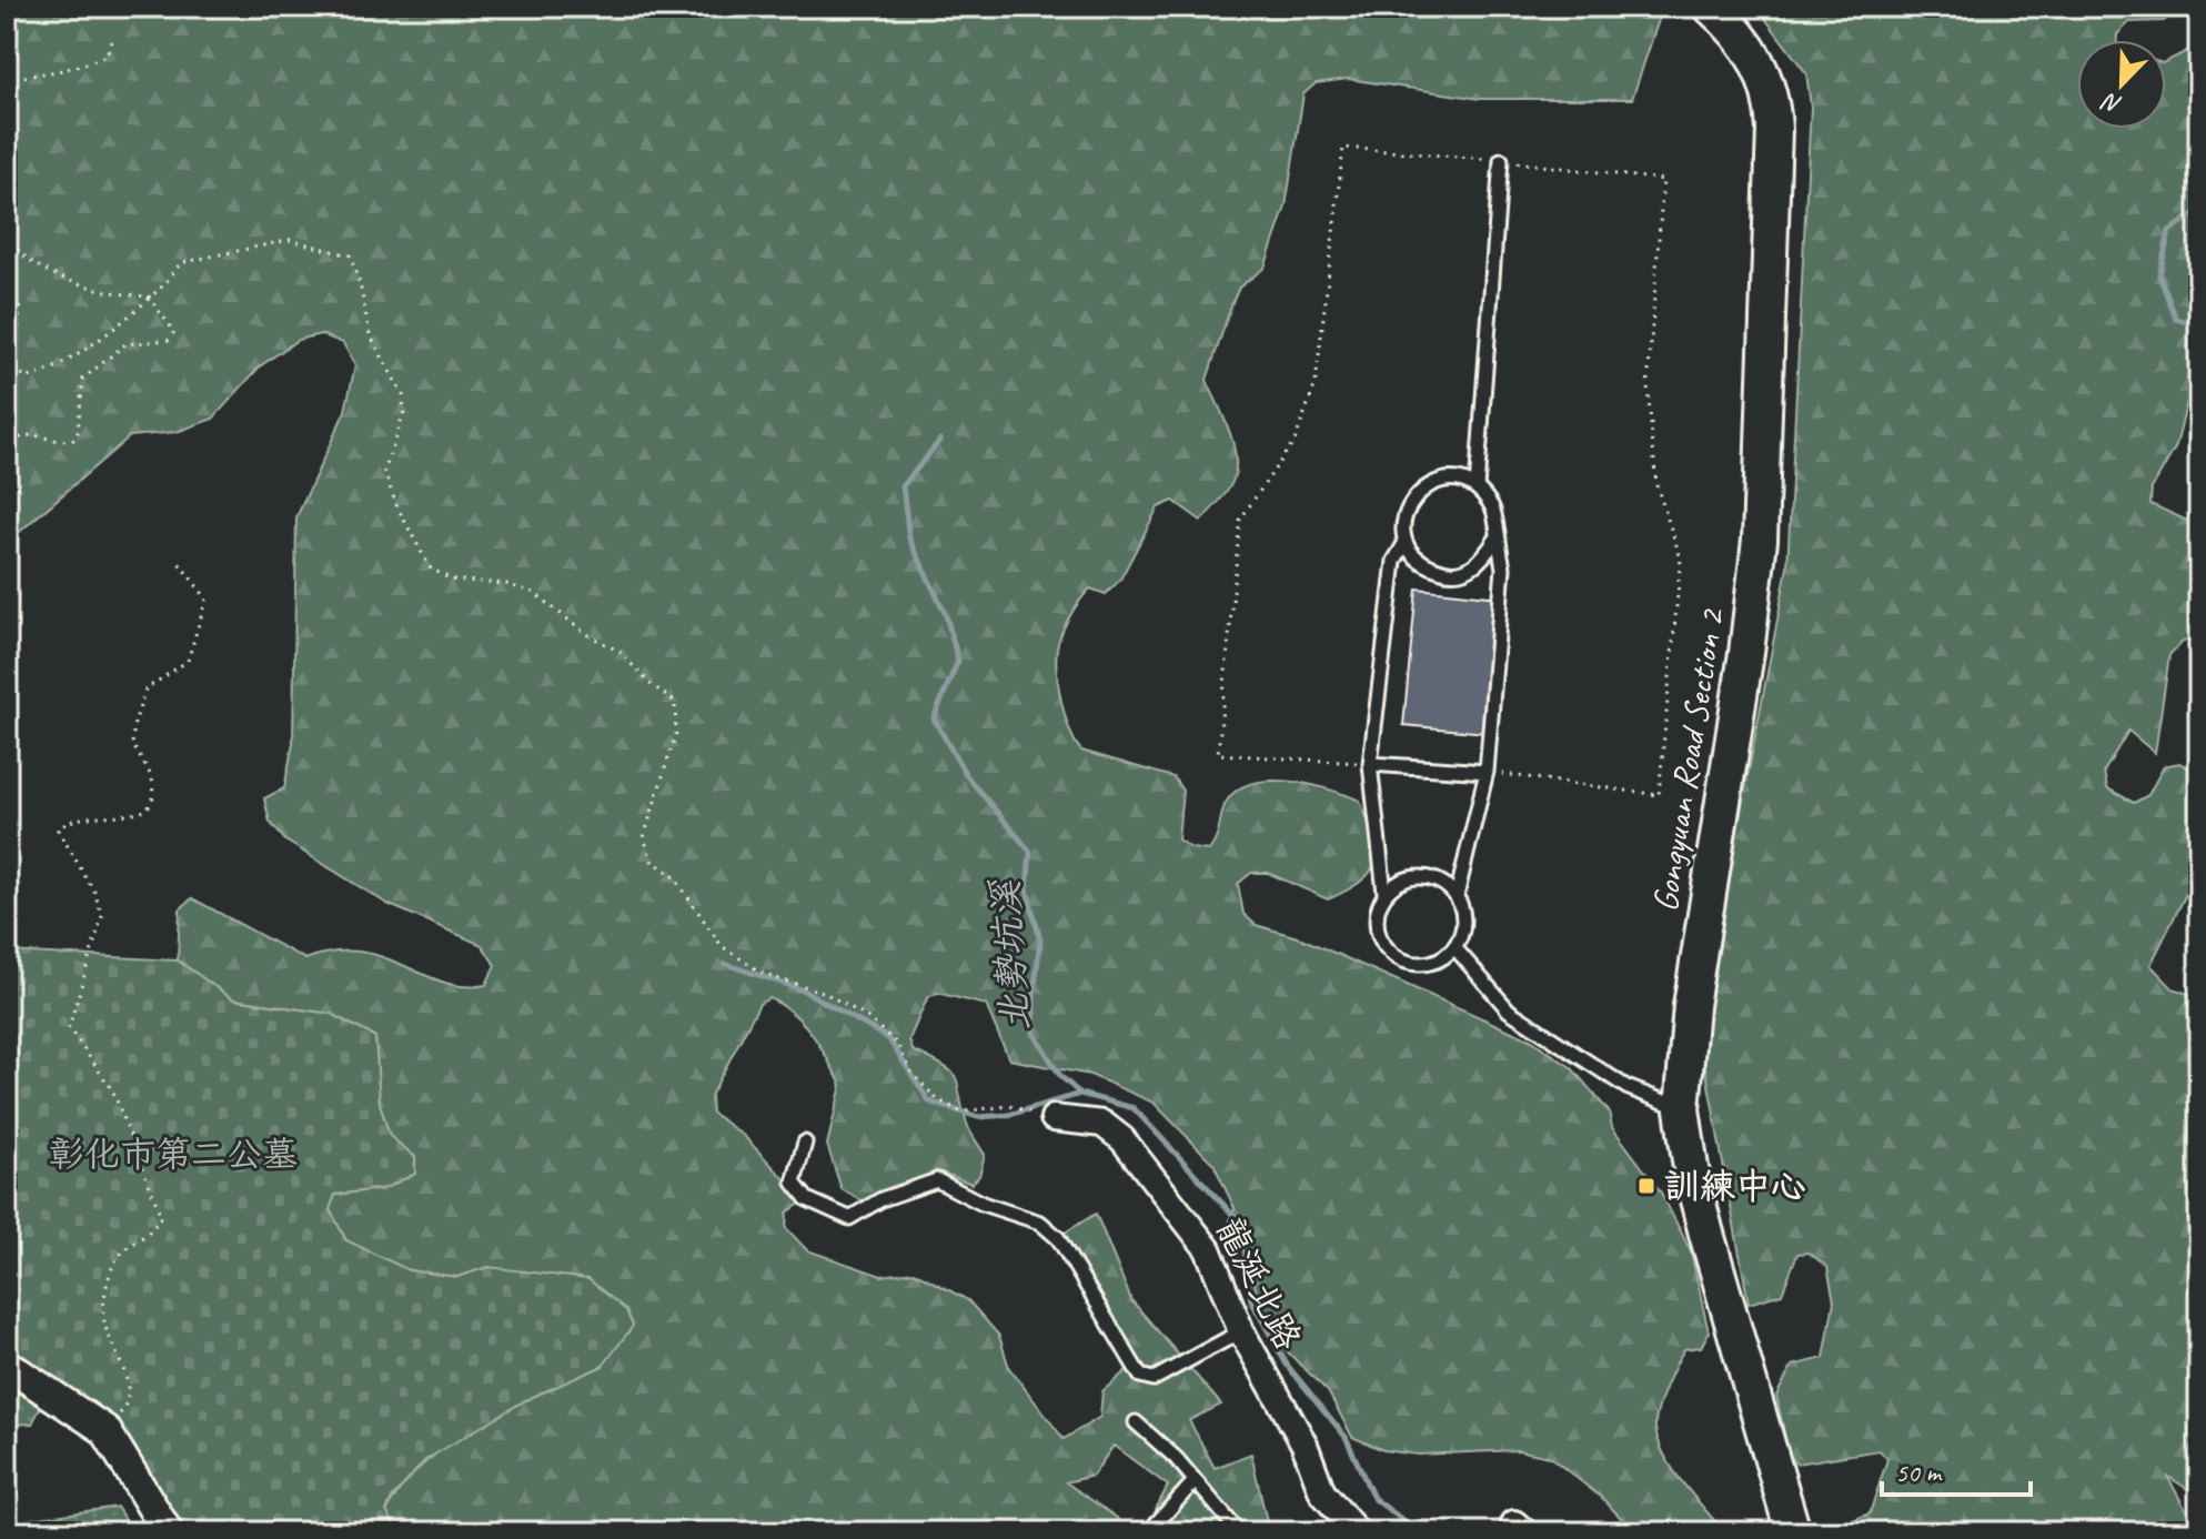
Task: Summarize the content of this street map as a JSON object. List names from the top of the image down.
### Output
{
  "streets": {
    "main road": ["Gongyuan Road Section 2"],
    "street": ["龍涎北路"]
  },
  "water": ["北勢坑溪"],
  "parks": ["彰化市第二公墓"],
  "places": {
    "transit": ["訓練中心"]
  },
  "scale_bar": "50 m",
  "north": "bottom left"
}
